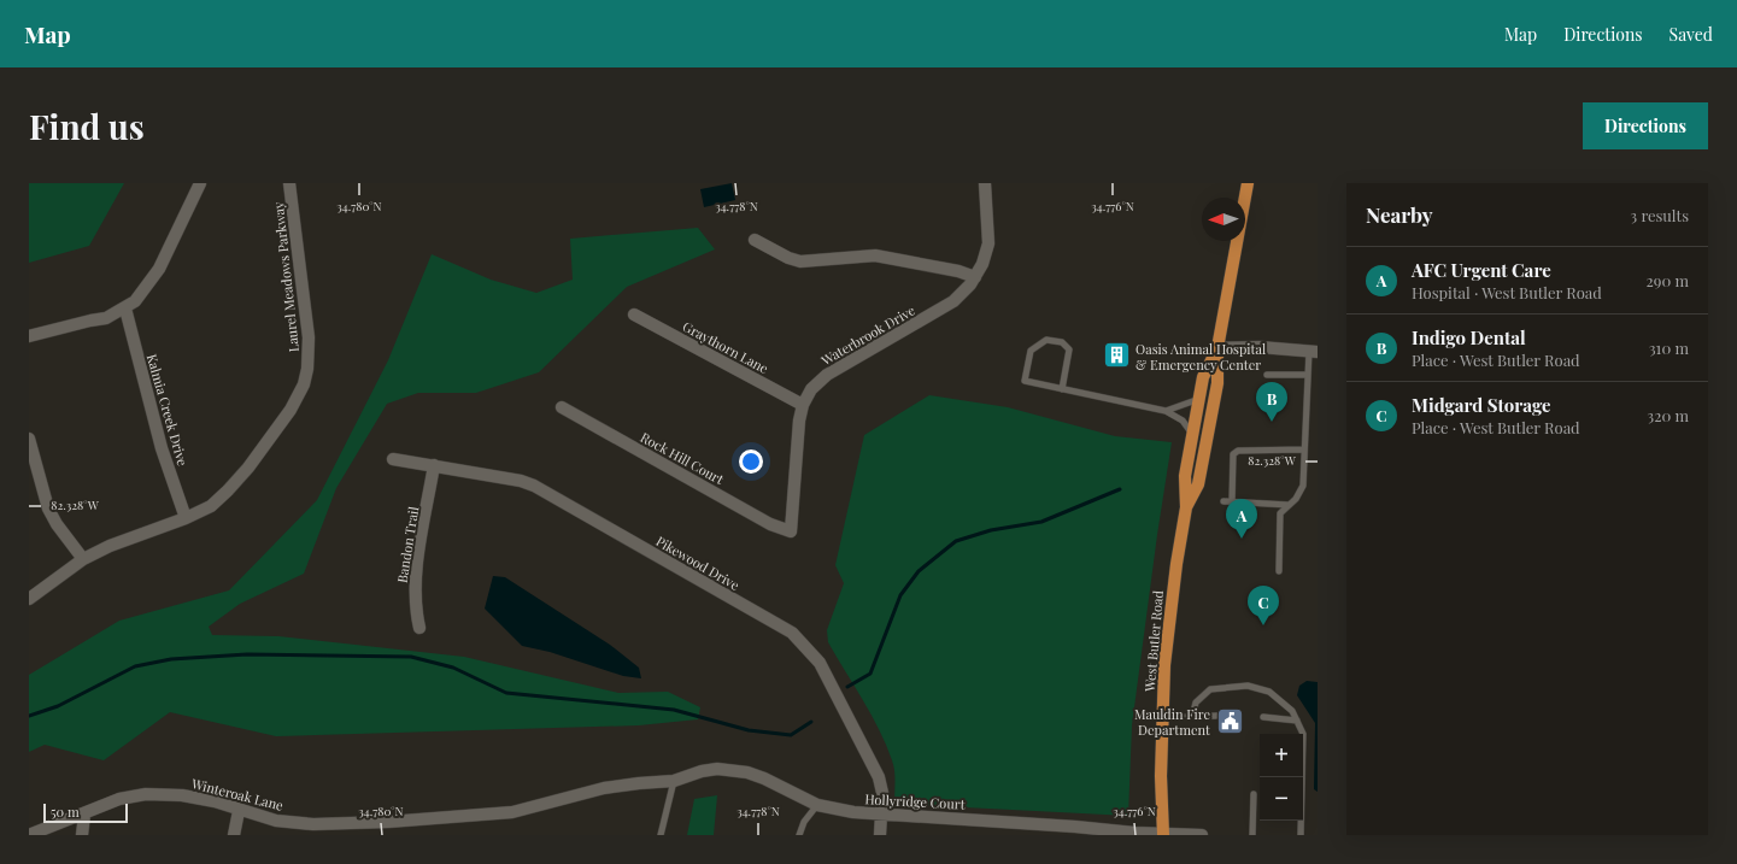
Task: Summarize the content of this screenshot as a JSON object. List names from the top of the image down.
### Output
{
  "streets": {
    "main road": ["West Butler Road"],
    "street": [
      "Laurel Meadows Parkway",
      "Waterbrook Drive",
      "Graythorn Lane",
      "Kalmia Creek Drive",
      "Rock Hill Court",
      "Bandon Trail",
      "Pikewood Drive",
      "Winteroak Lane",
      "Hollyridge Court"
    ]
  },
  "crossings": [
    ["Laurel Meadows Parkway", "Kalmia Creek Drive"],
    ["Waterbrook Drive", "Graythorn Lane"],
    ["Waterbrook Drive", "Rock Hill Court"],
    ["Bandon Trail", "Pikewood Drive"],
    ["Pikewood Drive", "Hollyridge Court"],
    ["West Butler Road", "Hollyridge Court"],
    ["Winteroak Lane", "Hollyridge Court"]
  ],
  "places": {
    "building": ["Oasis Animal Hospital & Emergency Center"],
    "public building": ["Mauldin Fire Department"]
  },
  "scale_bar": "50 m",
  "north": "left",
  "page": {
    "header": "Map",
    "nav": ["Map", "Directions", "Saved"],
    "buttons": "Directions",
    "title": "Find us",
    "heading": ["Nearby", "3 results"],
    "list": [
      {
        "mark": "A",
        "name": "AFC Urgent Care",
        "note": "Hospital · West Butler Road",
        "value": "290 m"
      },
      {
        "mark": "B",
        "name": "Indigo Dental",
        "note": "Place · West Butler Road",
        "value": "310 m"
      },
      {
        "mark": "C",
        "name": "Midgard Storage",
        "note": "Place · West Butler Road",
        "value": "320 m"
      }
    ],
    "pins": ["B", "A", "C"],
    "map_buttons": ["+", "−"],
    "scale": "50 m"
  },
  "coordinates": [
    "34.780°N",
    "34.778°N",
    "34.776°N",
    "82.328°W"
  ]
}
